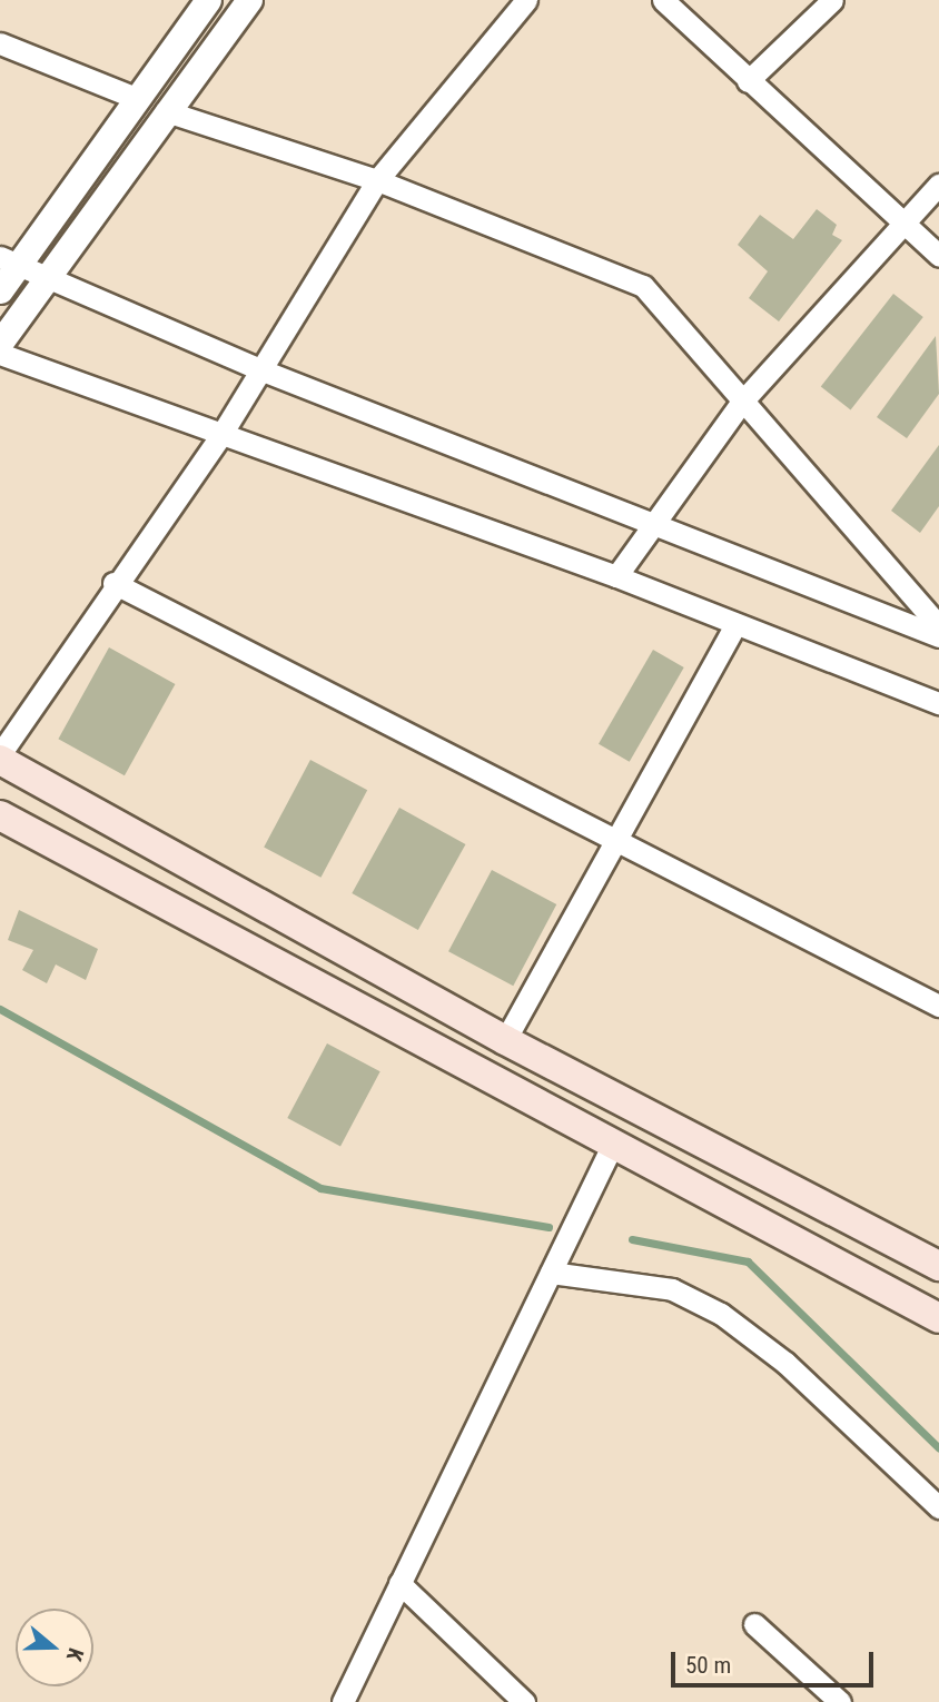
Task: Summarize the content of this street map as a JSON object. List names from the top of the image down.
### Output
{
  "scale_bar": "50 m",
  "north": "right"
}
